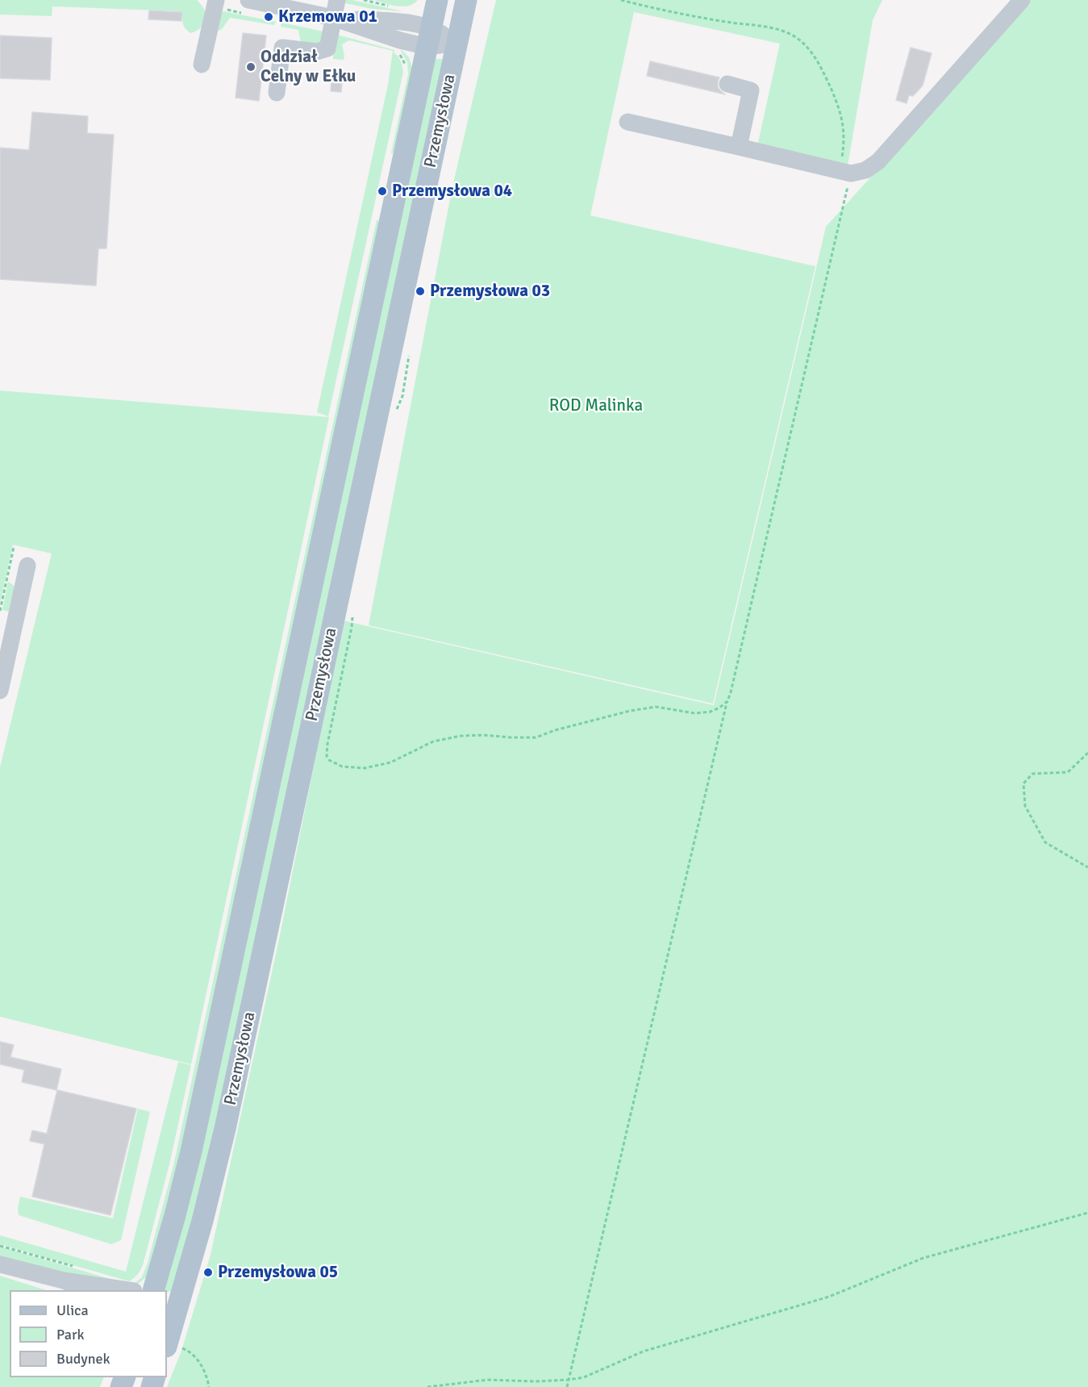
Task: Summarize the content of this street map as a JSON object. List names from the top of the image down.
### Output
{
  "streets": {
    "main road": ["Przemysłowa"]
  },
  "parks": ["ROD Malinka"],
  "places": [
    "Krzemowa 01",
    "Oddział Celny w Ełku",
    "Przemysłowa 04",
    "Przemysłowa 03",
    "Przemysłowa 05"
  ],
  "legend": ["Ulica", "Park", "Budynek"]
}
